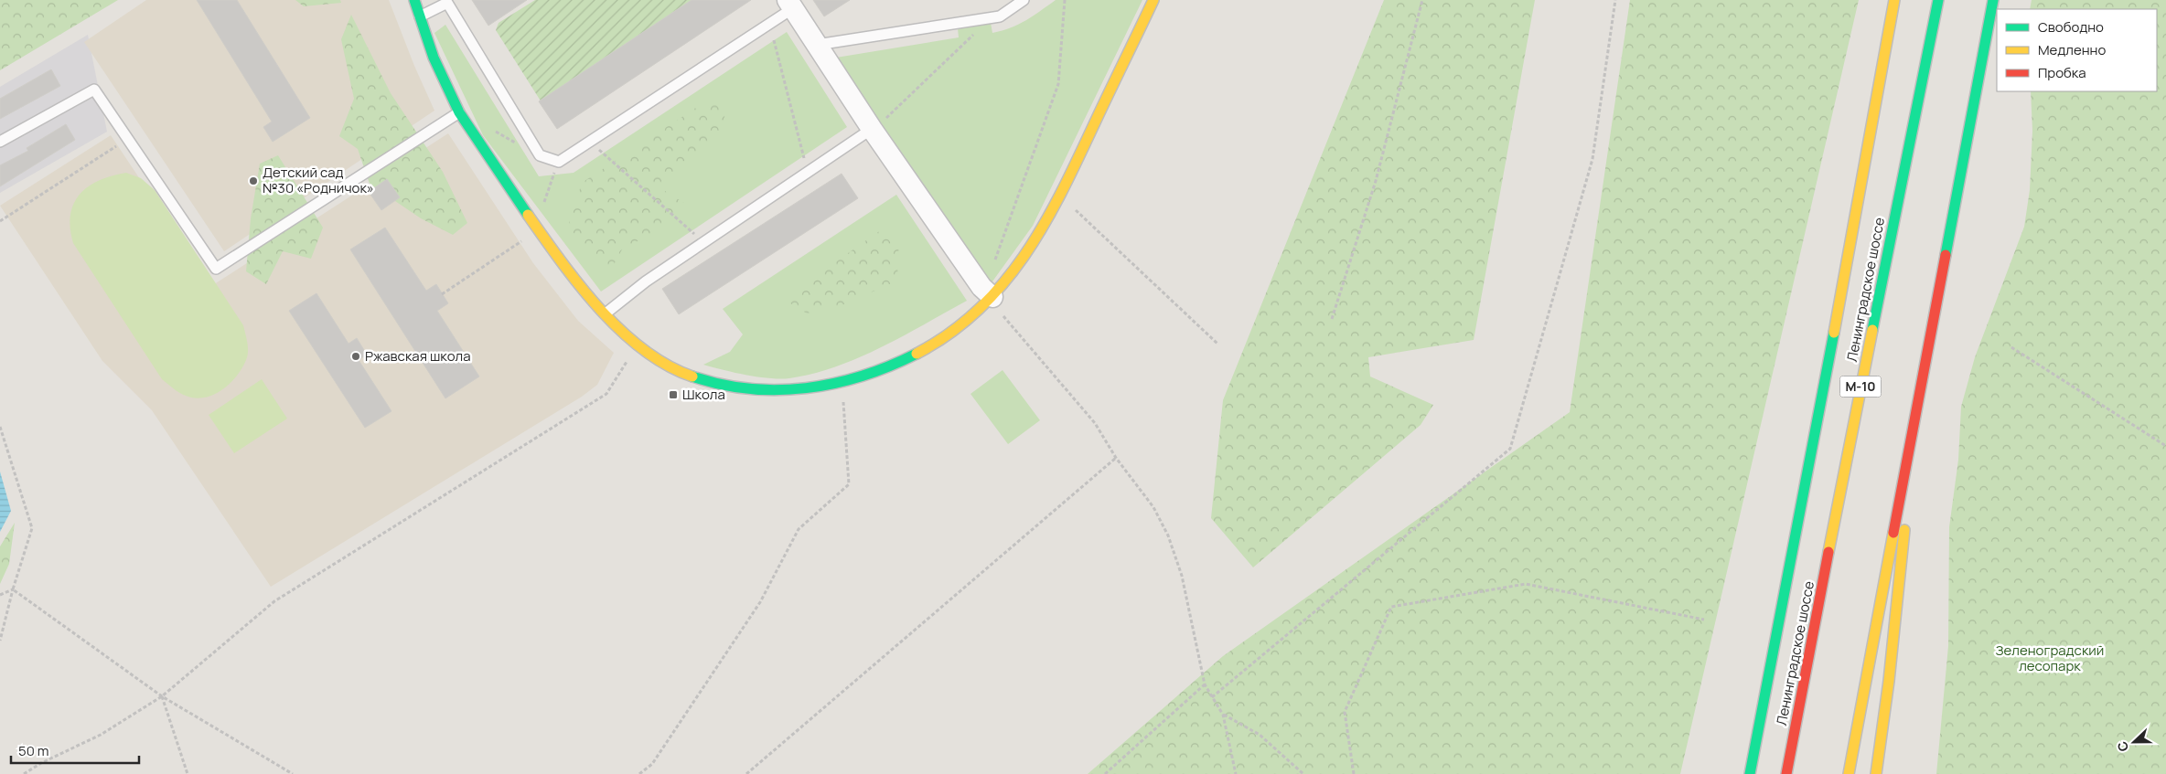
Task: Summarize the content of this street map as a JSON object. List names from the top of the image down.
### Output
{
  "streets": {
    "main road": ["Ленинградское шоссе", "М-10"]
  },
  "parks": ["Зеленоградский лесопарк"],
  "places": {
    "other": ["Детский сад №30 «Родничок»", "Ржавская школа"],
    "transit": ["Школа"]
  },
  "legend": ["Свободно", "Медленно", "Пробка"],
  "scale_bar": "50 m",
  "north": "left"
}
